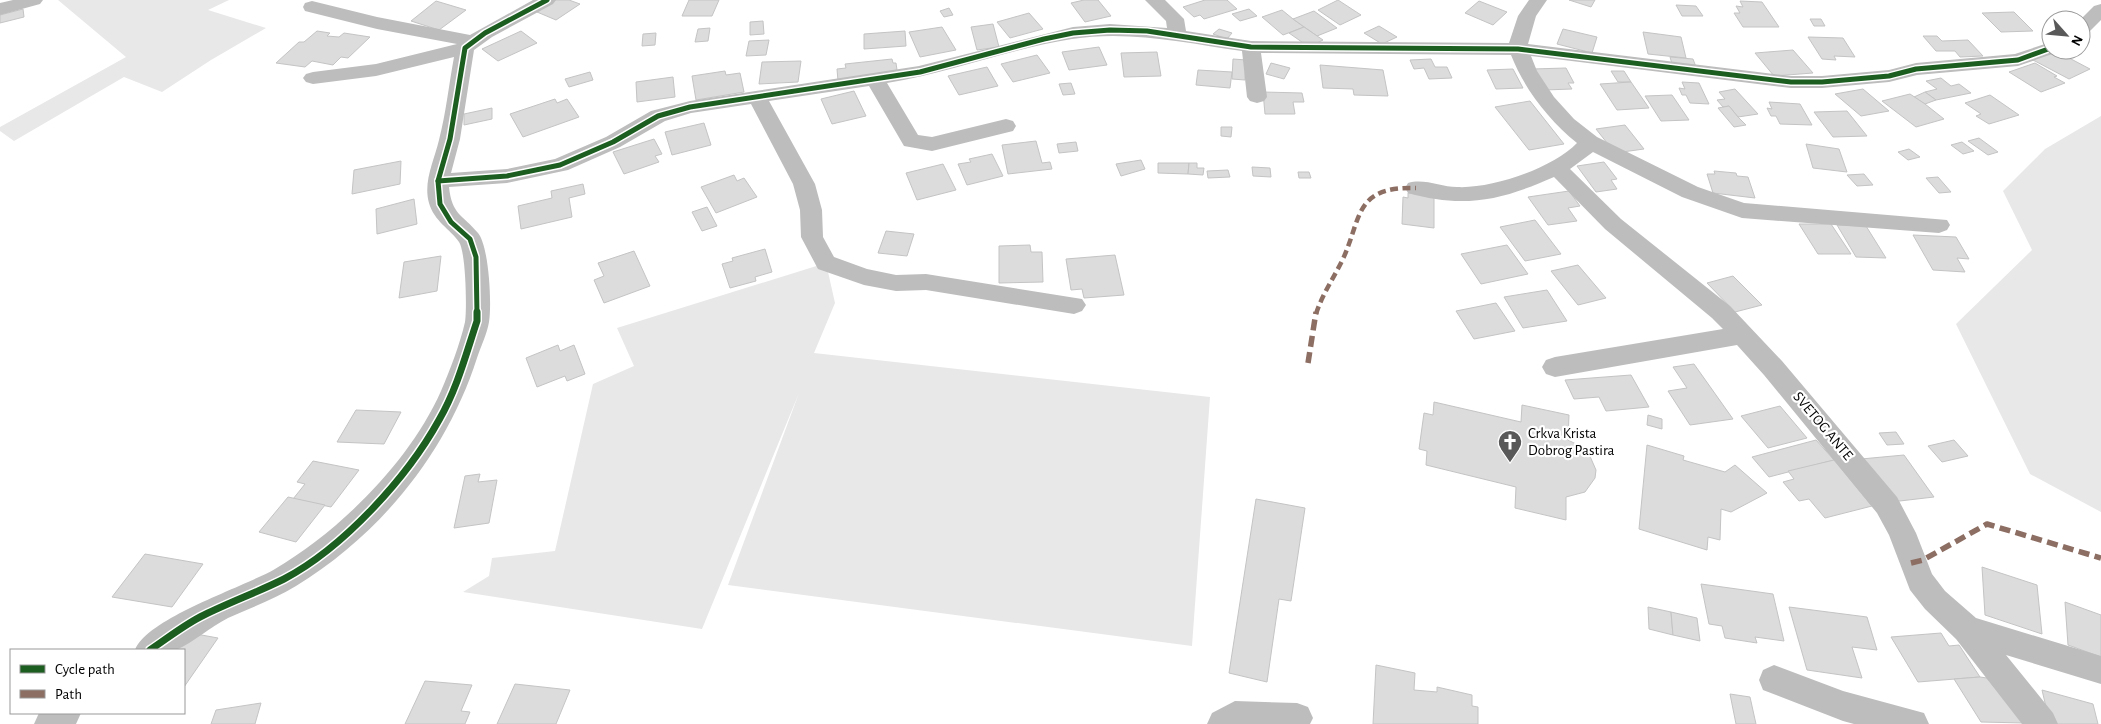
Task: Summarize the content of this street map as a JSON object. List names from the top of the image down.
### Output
{
  "streets": {
    "street": ["SVETOG ANTE"]
  },
  "places": {
    "church": ["Crkva Krista Dobrog Pastira"]
  },
  "legend": ["Cycle path", "Path"],
  "north": "bottom right"
}
